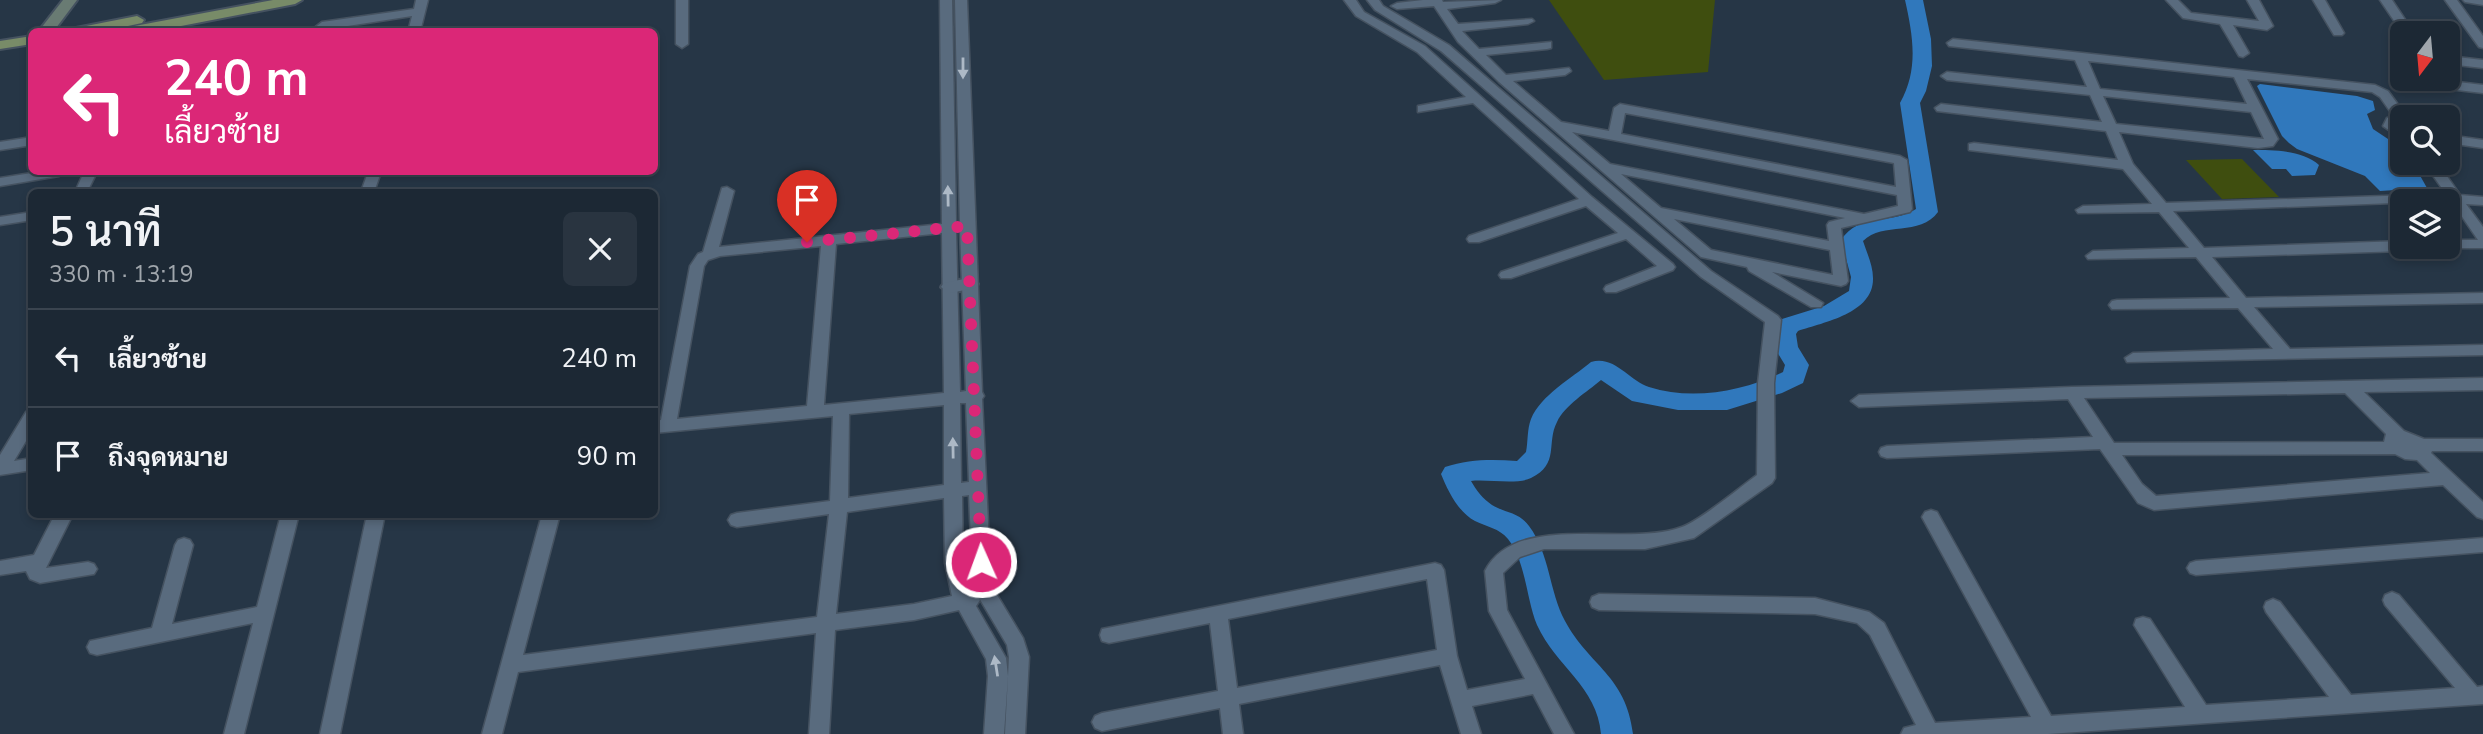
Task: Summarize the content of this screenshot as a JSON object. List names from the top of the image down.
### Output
{
  "north": "bottom",
  "page": {
    "turn": ["240 m", "เลี้ยวซ้าย"],
    "heading": ["5 นาที", "330 m · 13:19"],
    "list": [
      {
        "name": "เลี้ยวซ้าย",
        "value": "240 m"
      },
      {
        "name": "ถึงจุดหมาย",
        "value": "90 m"
      }
    ]
  }
}
